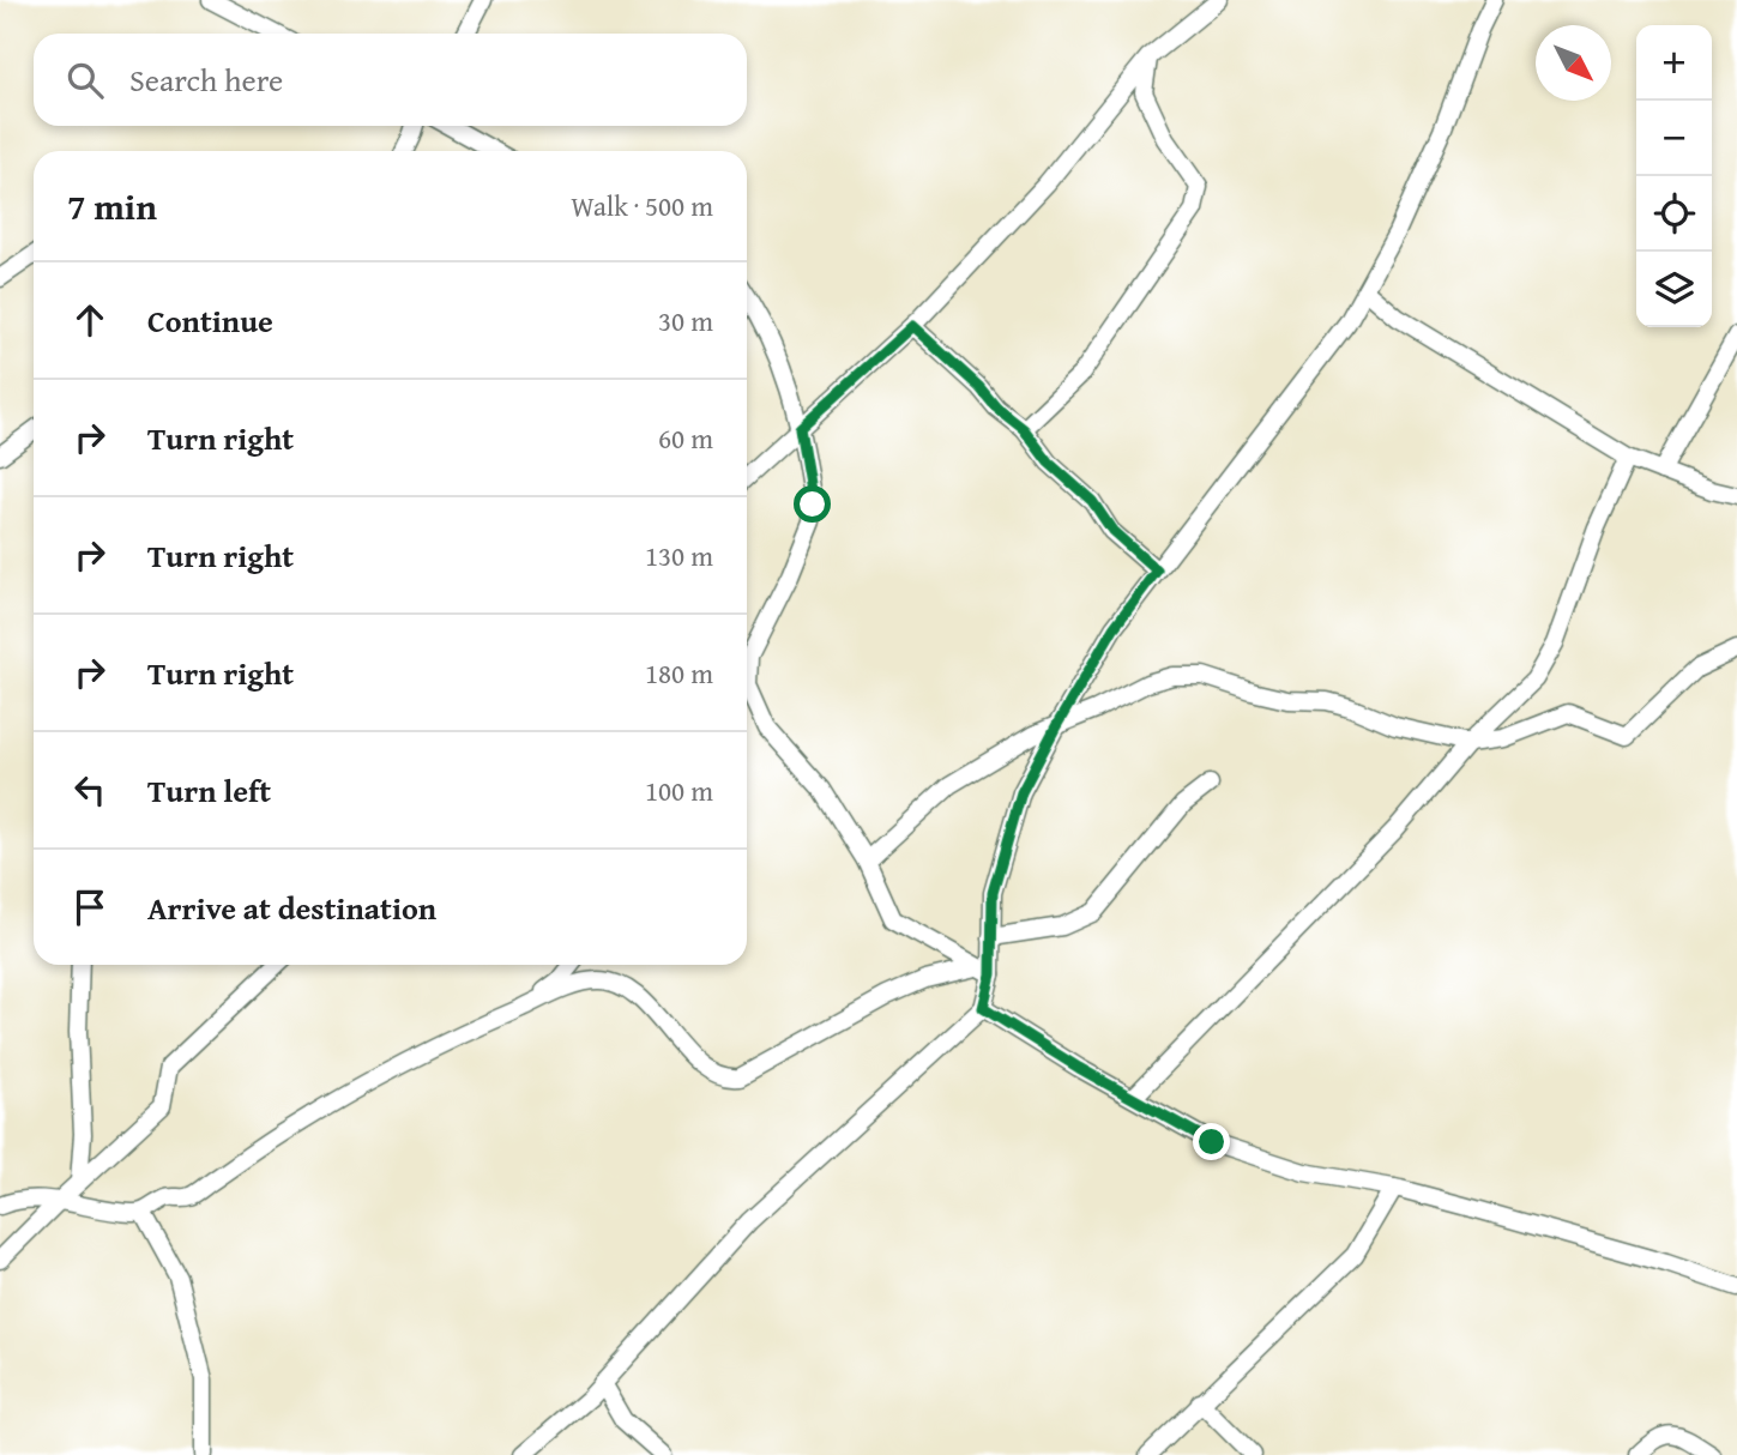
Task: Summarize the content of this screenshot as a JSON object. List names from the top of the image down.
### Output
{
  "north": "bottom right",
  "page": {
    "map_buttons": ["+", "−"],
    "search": "Search here",
    "heading": ["7 min", "Walk · 500 m"],
    "list": [
      ["Continue", "30 m"],
      ["Turn right", "60 m"],
      ["Turn right", "130 m"],
      ["Turn right", "180 m"],
      ["Turn left", "100 m"],
      "Arrive at destination"
    ]
  }
}
